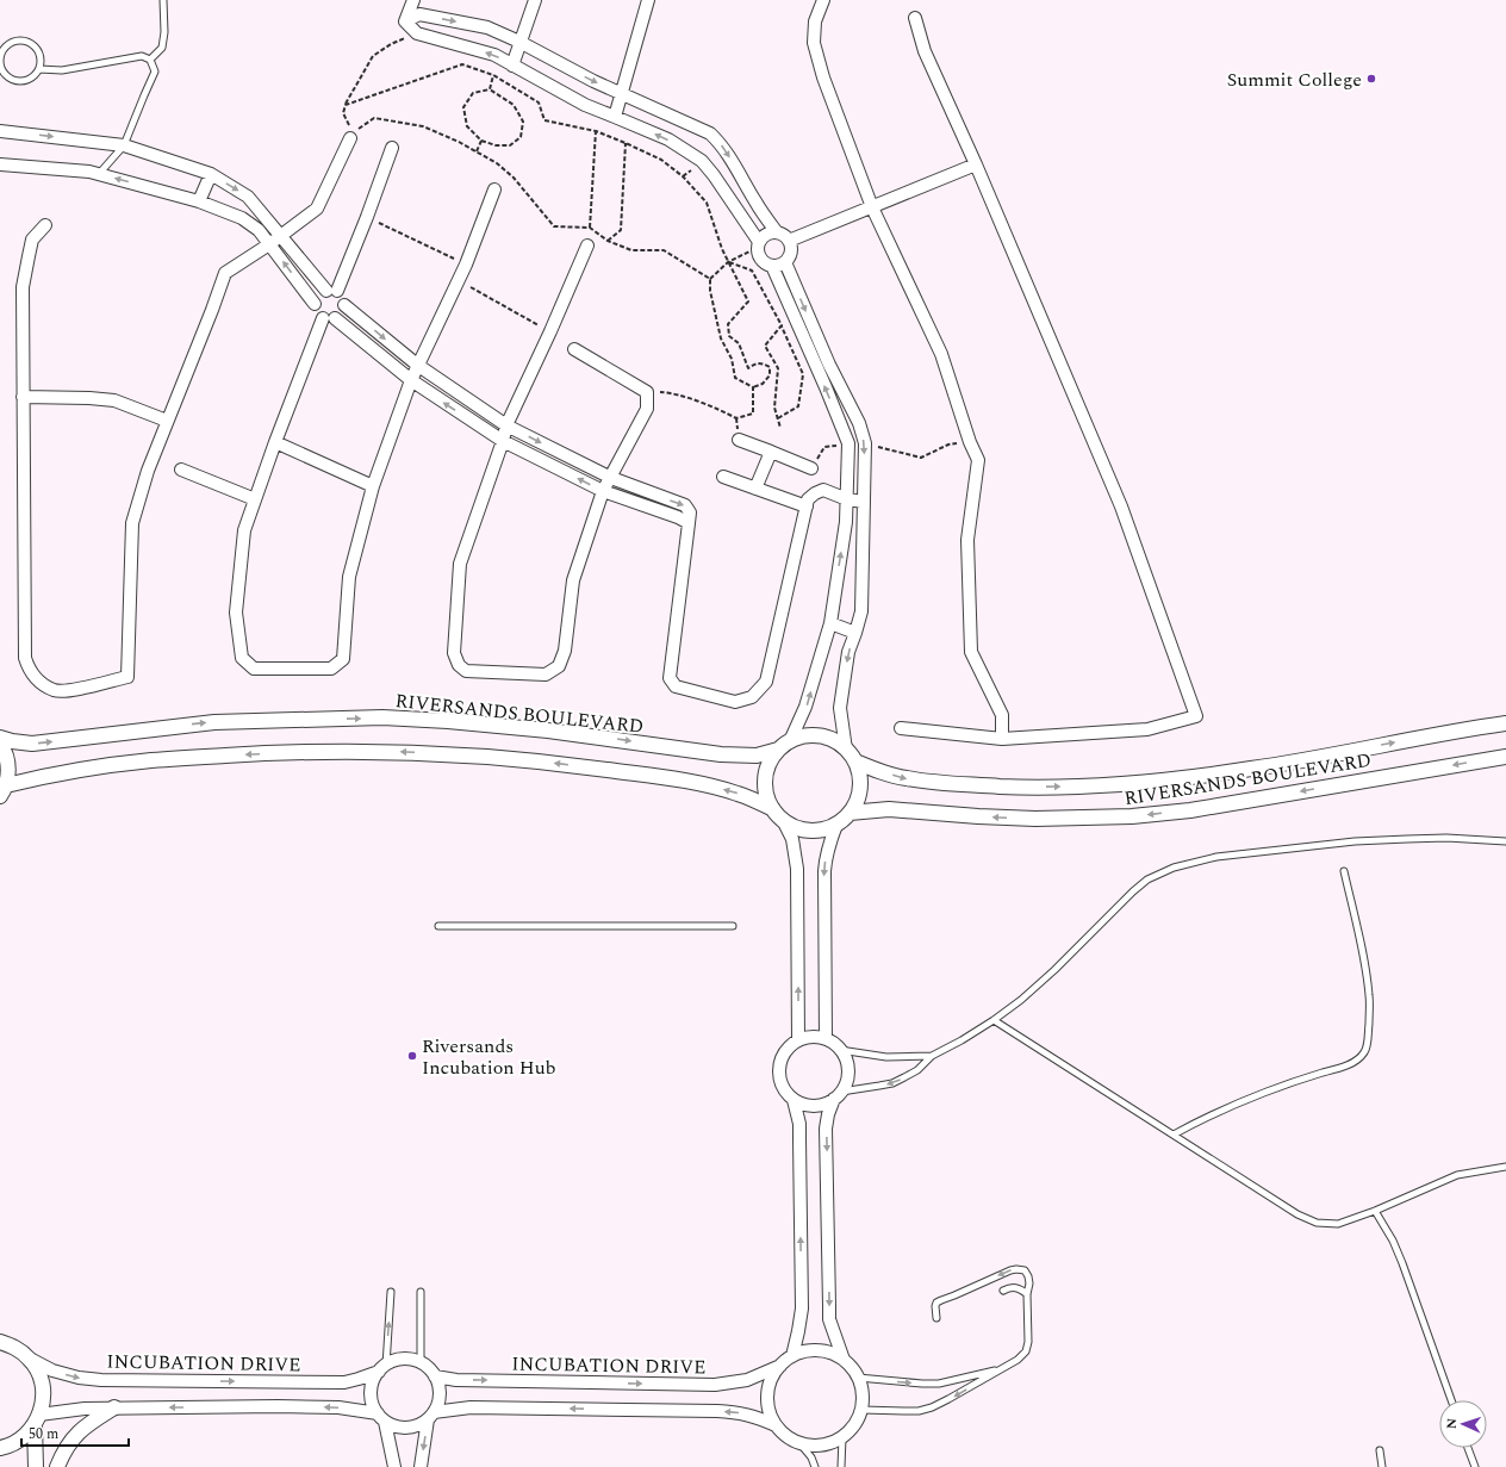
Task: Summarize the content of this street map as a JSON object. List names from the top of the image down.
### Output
{
  "streets": {
    "street": ["RIVERSANDS BOULEVARD", "INCUBATION DRIVE"]
  },
  "places": ["Summit College", "Riversands Incubation Hub"],
  "scale_bar": "50 m",
  "north": "left"
}
